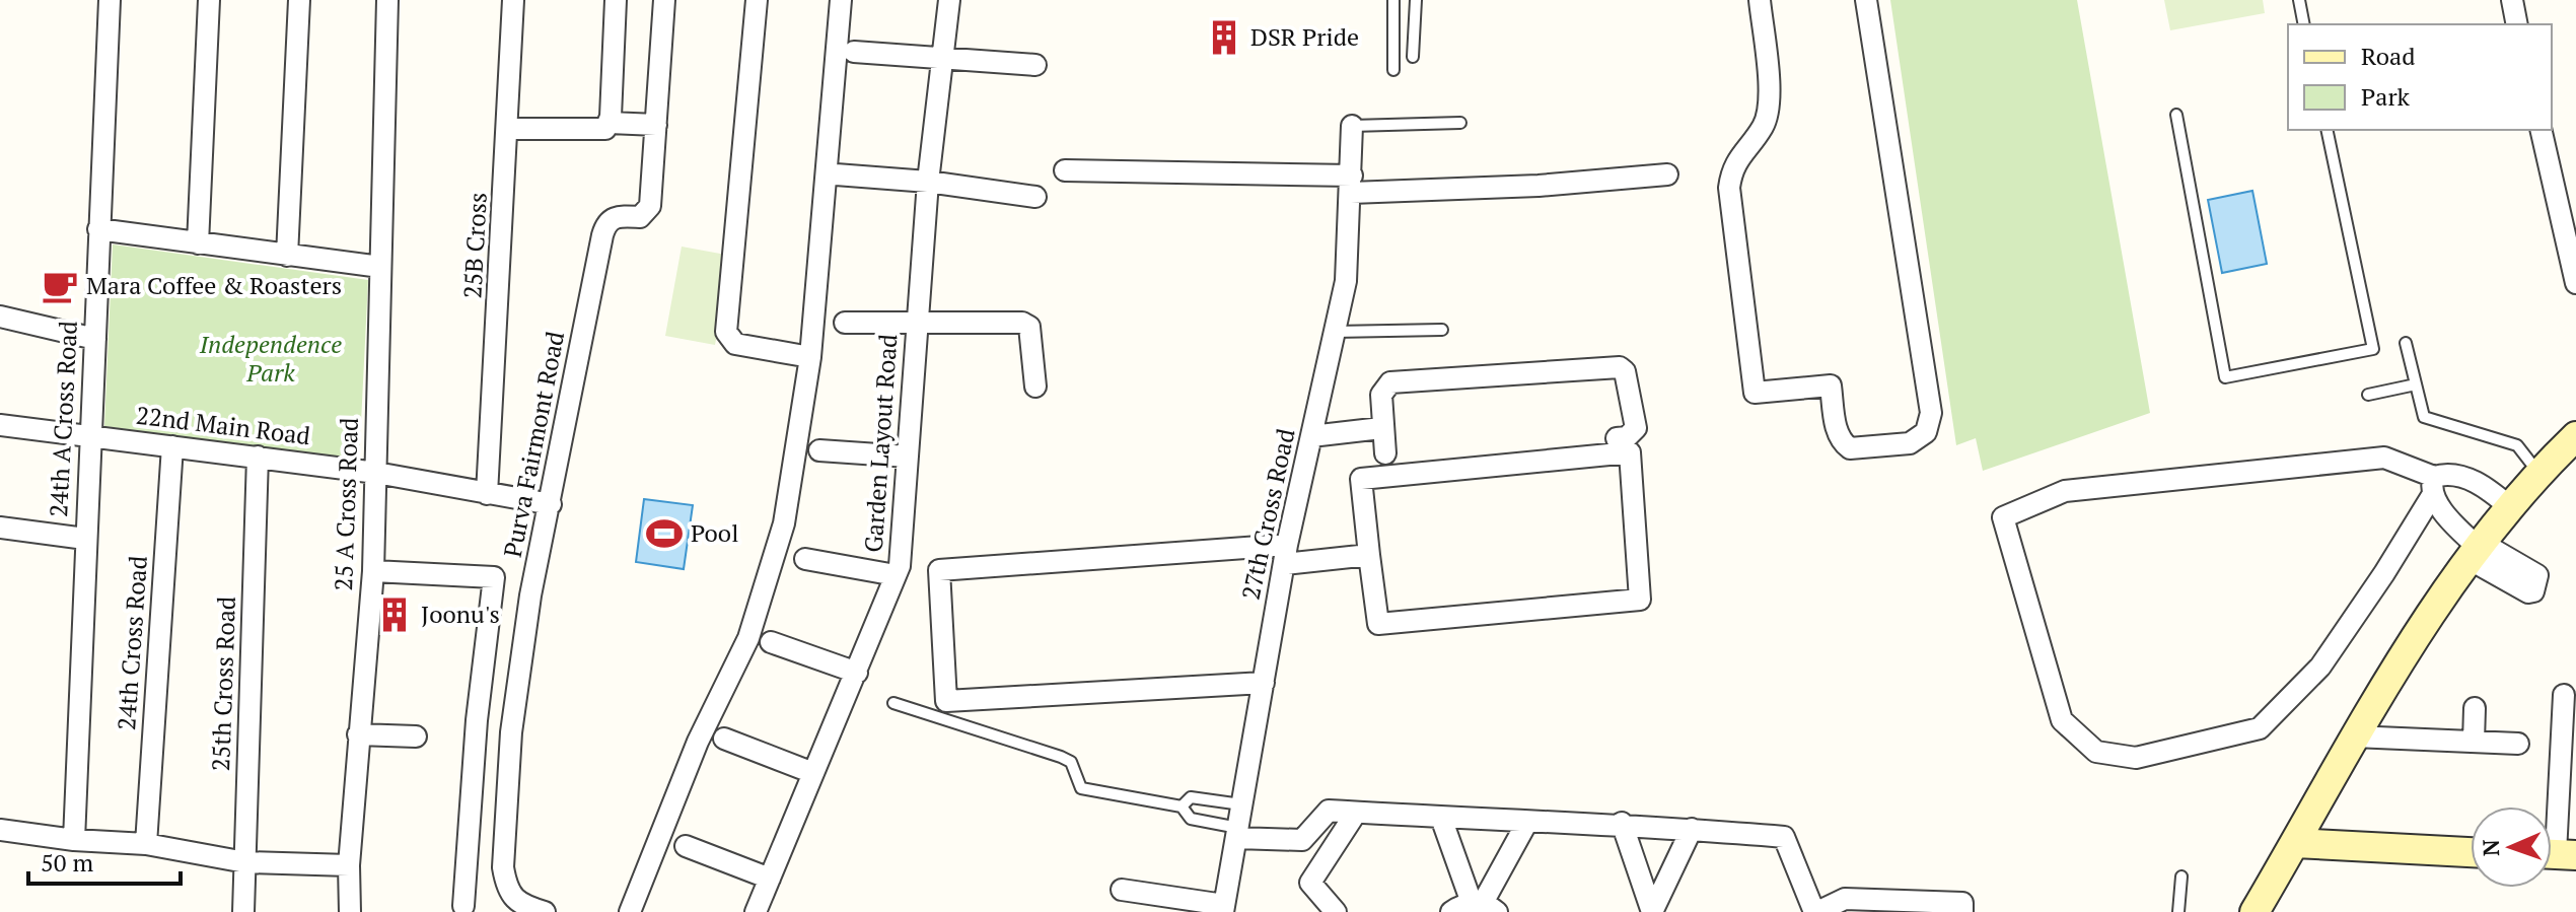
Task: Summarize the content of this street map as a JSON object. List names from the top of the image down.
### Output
{
  "streets": {
    "street": [
      "25B Cross",
      "24th A Cross Road",
      "22nd Main Road",
      "Garden Layout Road",
      "Purva Fairmont Road",
      "25 A Cross Road",
      "27th Cross Road",
      "24th Cross Road",
      "25th Cross Road"
    ]
  },
  "crossings": [
    ["25B Cross", "22nd Main Road"],
    ["24th A Cross Road", "22nd Main Road"],
    ["22nd Main Road", "Purva Fairmont Road"],
    ["22nd Main Road", "25 A Cross Road"],
    ["22nd Main Road", "24th Cross Road"],
    ["22nd Main Road", "25th Cross Road"]
  ],
  "parks": ["Independence Park"],
  "places": {
    "building": ["DSR Pride", "Joonu's"],
    "cafe": ["Mara Coffee & Roasters"],
    "sports": ["Pool"]
  },
  "legend": ["Road", "Park"],
  "scale_bar": "50 m",
  "north": "left"
}
